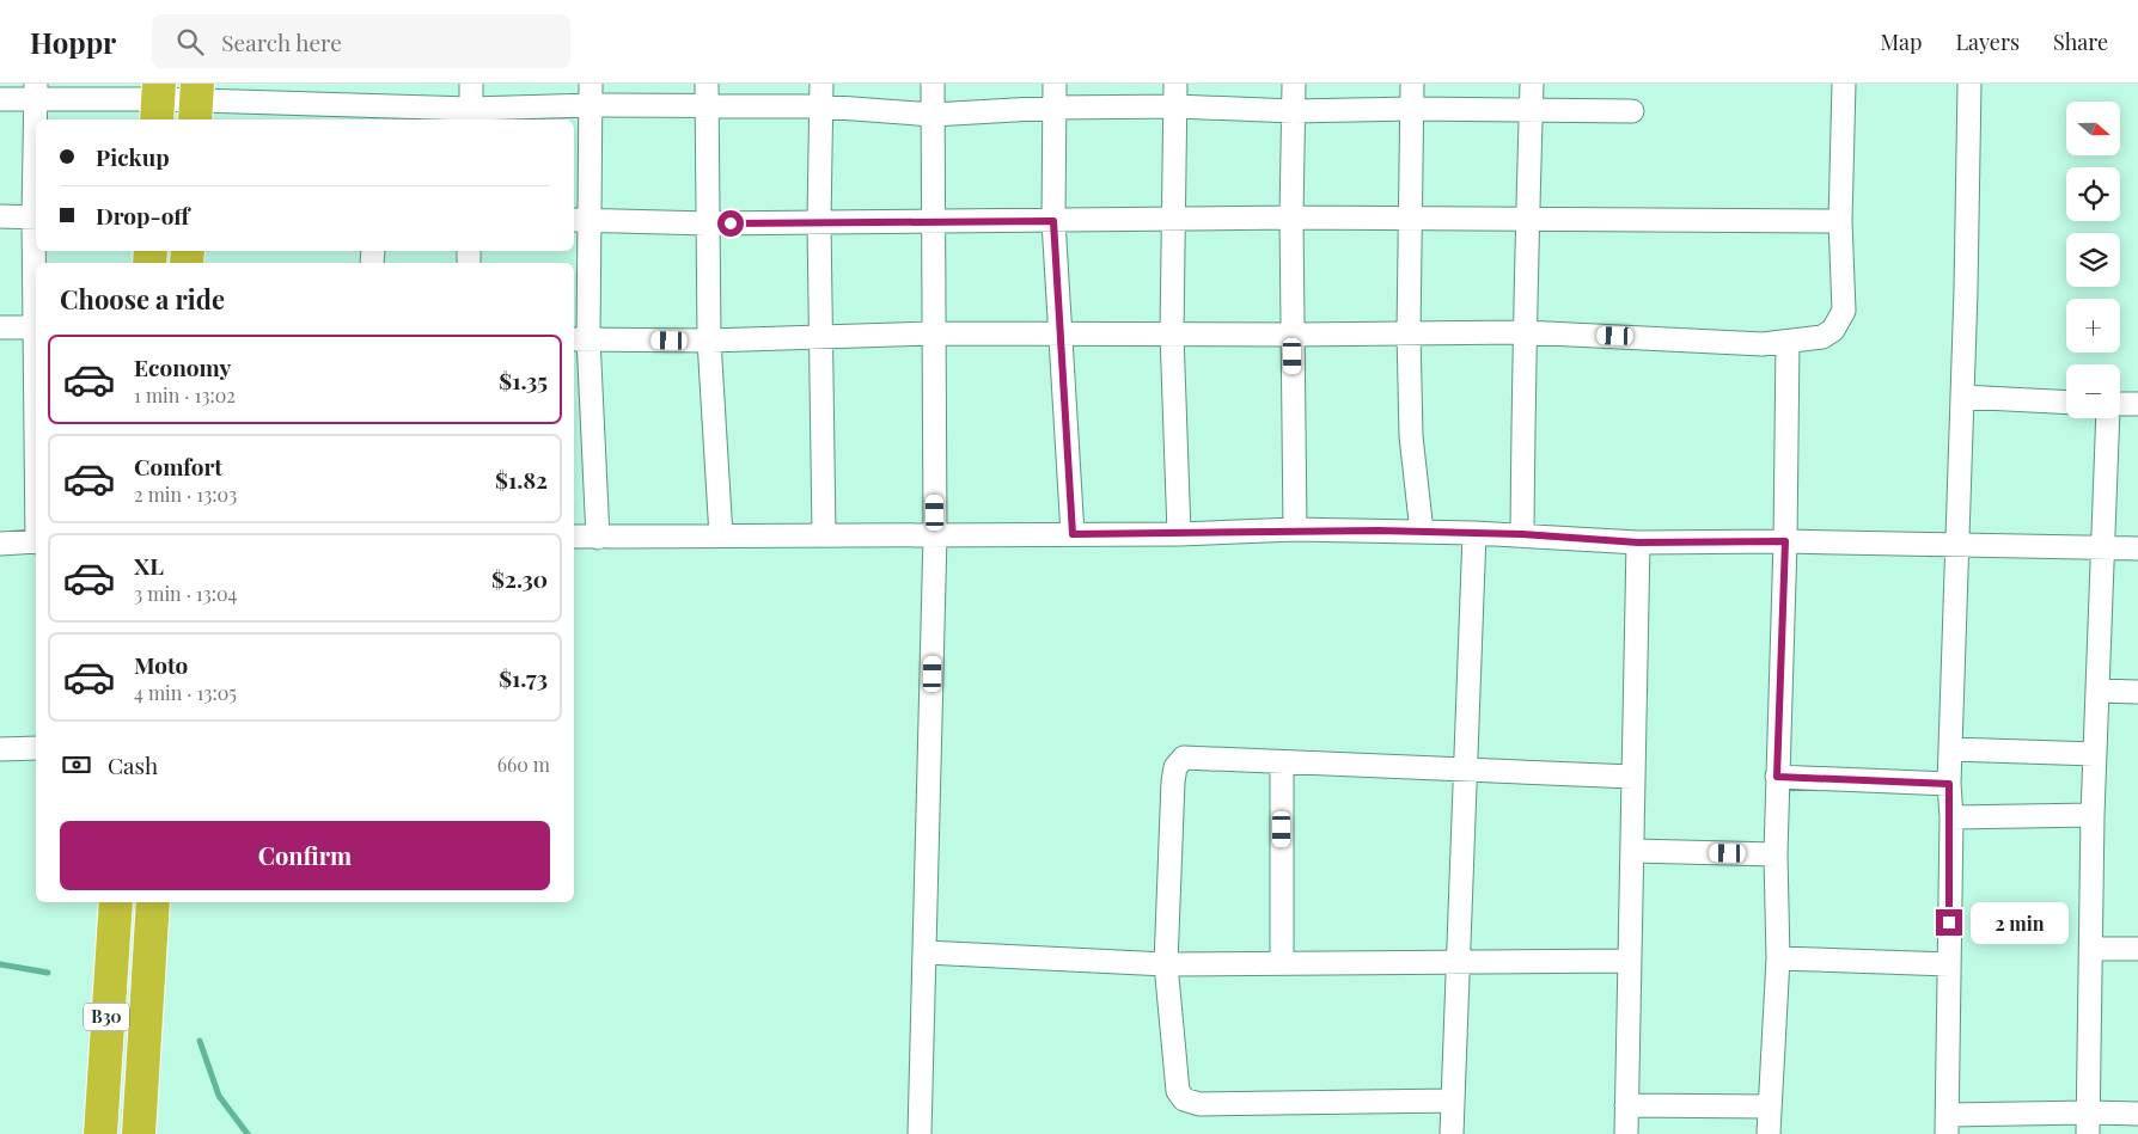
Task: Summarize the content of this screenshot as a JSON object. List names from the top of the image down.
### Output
{
  "streets": {
    "highway": ["B30"]
  },
  "north": "right",
  "page": {
    "header": "Hoppr",
    "search": "Search here",
    "nav": ["Map", "Layers", "Share"],
    "map_buttons": ["+", "−"],
    "banner": ["Pickup", "Drop-off"],
    "heading": "Choose a ride",
    "list": [
      {
        "name": "Economy",
        "note": "1 min · 13:02",
        "value": "$1.35"
      },
      {
        "name": "Comfort",
        "note": "2 min · 13:03",
        "value": "$1.82"
      },
      {
        "name": "XL",
        "note": "3 min · 13:04",
        "value": "$2.30"
      },
      {
        "name": "Moto",
        "note": "4 min · 13:05",
        "value": "$1.73"
      }
    ],
    "pay": ["Cash", "660 m"],
    "buttons": "Confirm",
    "bubble": "2 min"
  }
}
